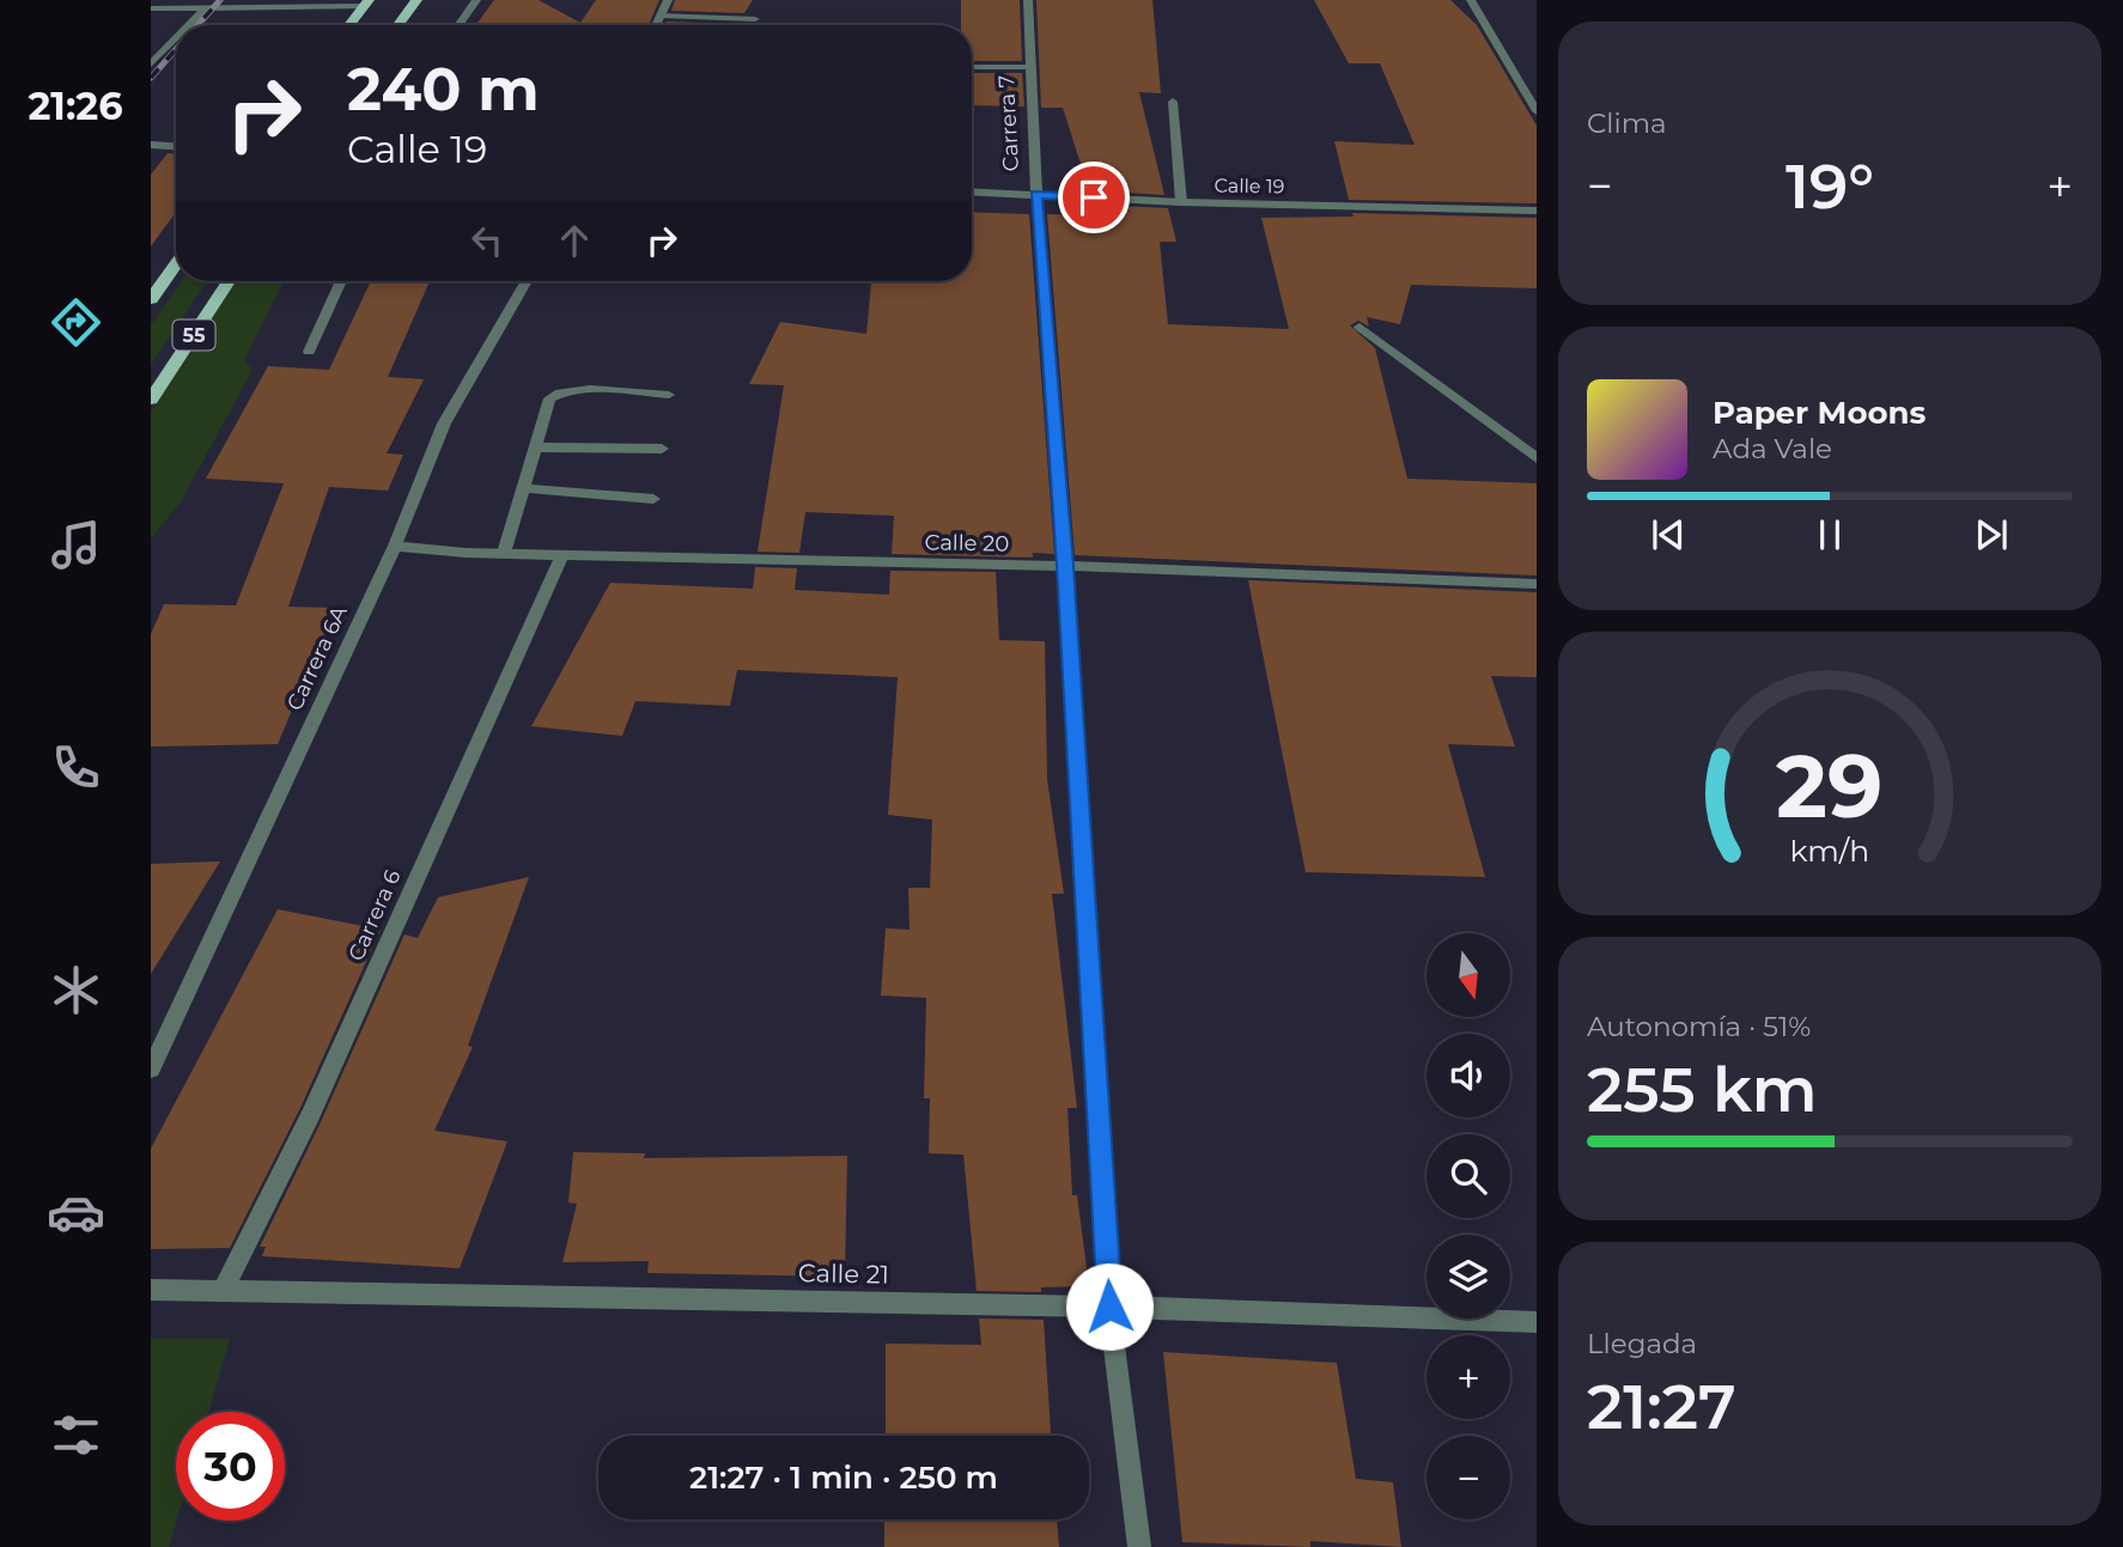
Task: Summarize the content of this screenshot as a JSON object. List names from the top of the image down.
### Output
{
  "streets": {
    "main road": ["55"],
    "street": [
      "Carrera 7",
      "Calle 19",
      "Calle 20",
      "Carrera 6A",
      "Carrera 6",
      "Calle 21"
    ]
  },
  "crossings": [
    ["Carrera 7", "Calle 19"],
    ["Carrera 7", "Calle 20"],
    ["Carrera 7", "Calle 21"],
    ["Calle 20", "Carrera 6A"],
    ["Calle 20", "Carrera 6"],
    ["Carrera 6", "Calle 21"]
  ],
  "north": "bottom",
  "page": {
    "tabs": "21:26",
    "tile": [
      "Clima",
      ["Autonomía · 51%", "255 km"],
      ["Llegada", "21:27"]
    ],
    "turn": ["240 m", "Calle 19"],
    "heat": ["−", "19°", "+"],
    "song": ["Paper Moons", "Ada Vale"],
    "map_buttons": ["+", "−"],
    "limit": "30",
    "trip": "21:27 · 1 min · 250 m",
    "gauge": ["29", "km/h"]
  }
}
